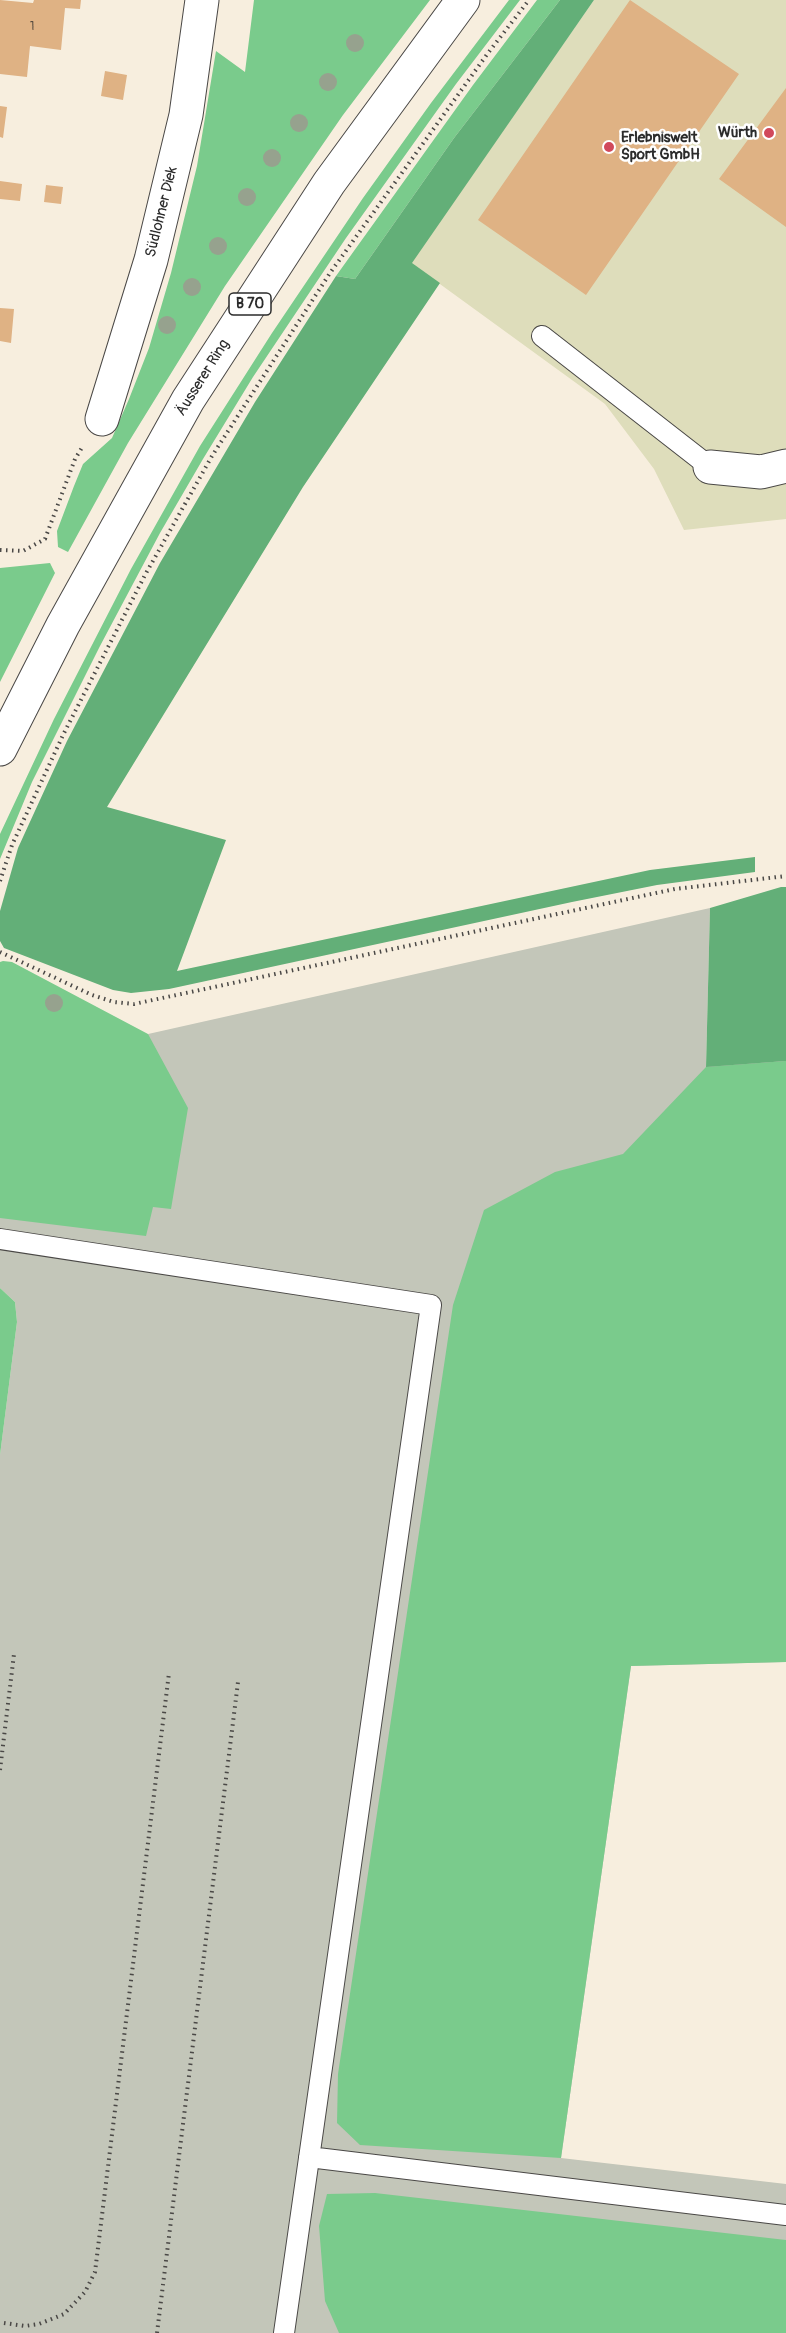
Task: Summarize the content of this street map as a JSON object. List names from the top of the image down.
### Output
{
  "streets": {
    "main road": ["Südlohner Diek", "B 70", "Äusserer Ring"]
  },
  "places": ["Würth", "Erlebniswelt Sport GmbH"],
  "house_numbers": ["1"]
}
